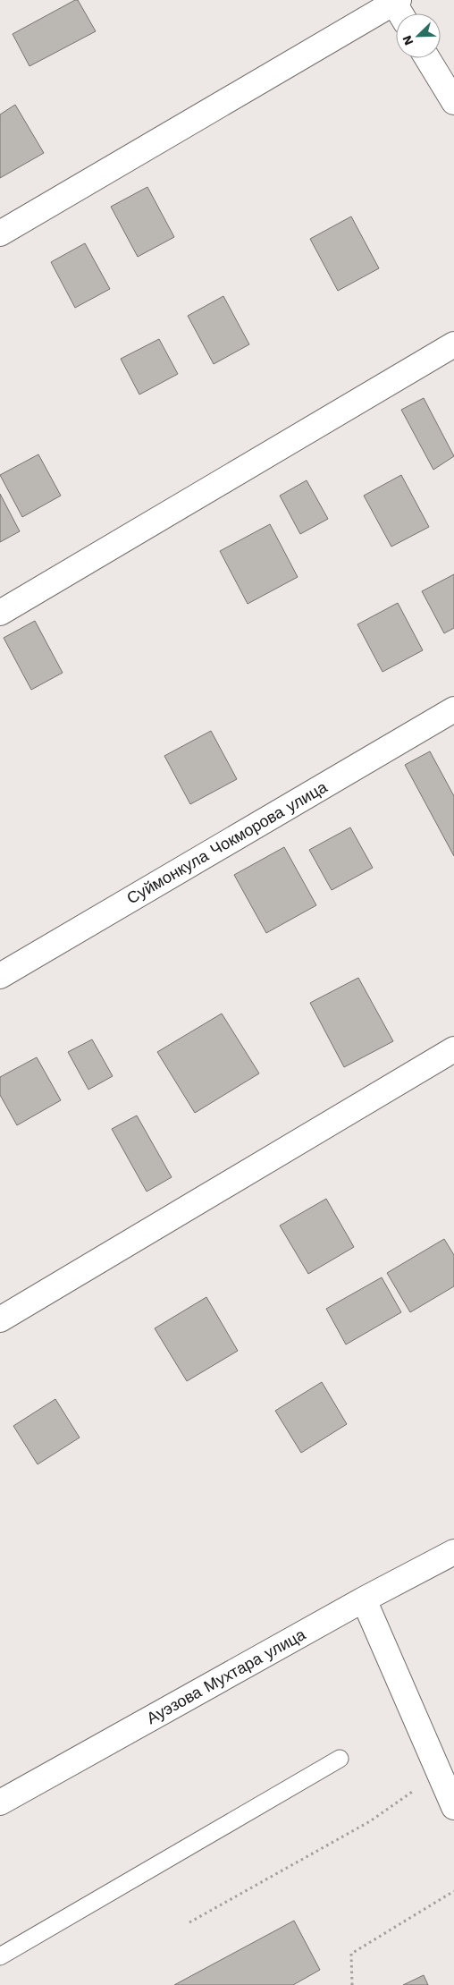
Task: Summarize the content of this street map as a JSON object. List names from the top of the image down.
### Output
{
  "streets": {
    "street": ["Суймонкула Чокморова улица", "Ауэзова Мухтара улица"]
  },
  "north": "bottom left"
}
